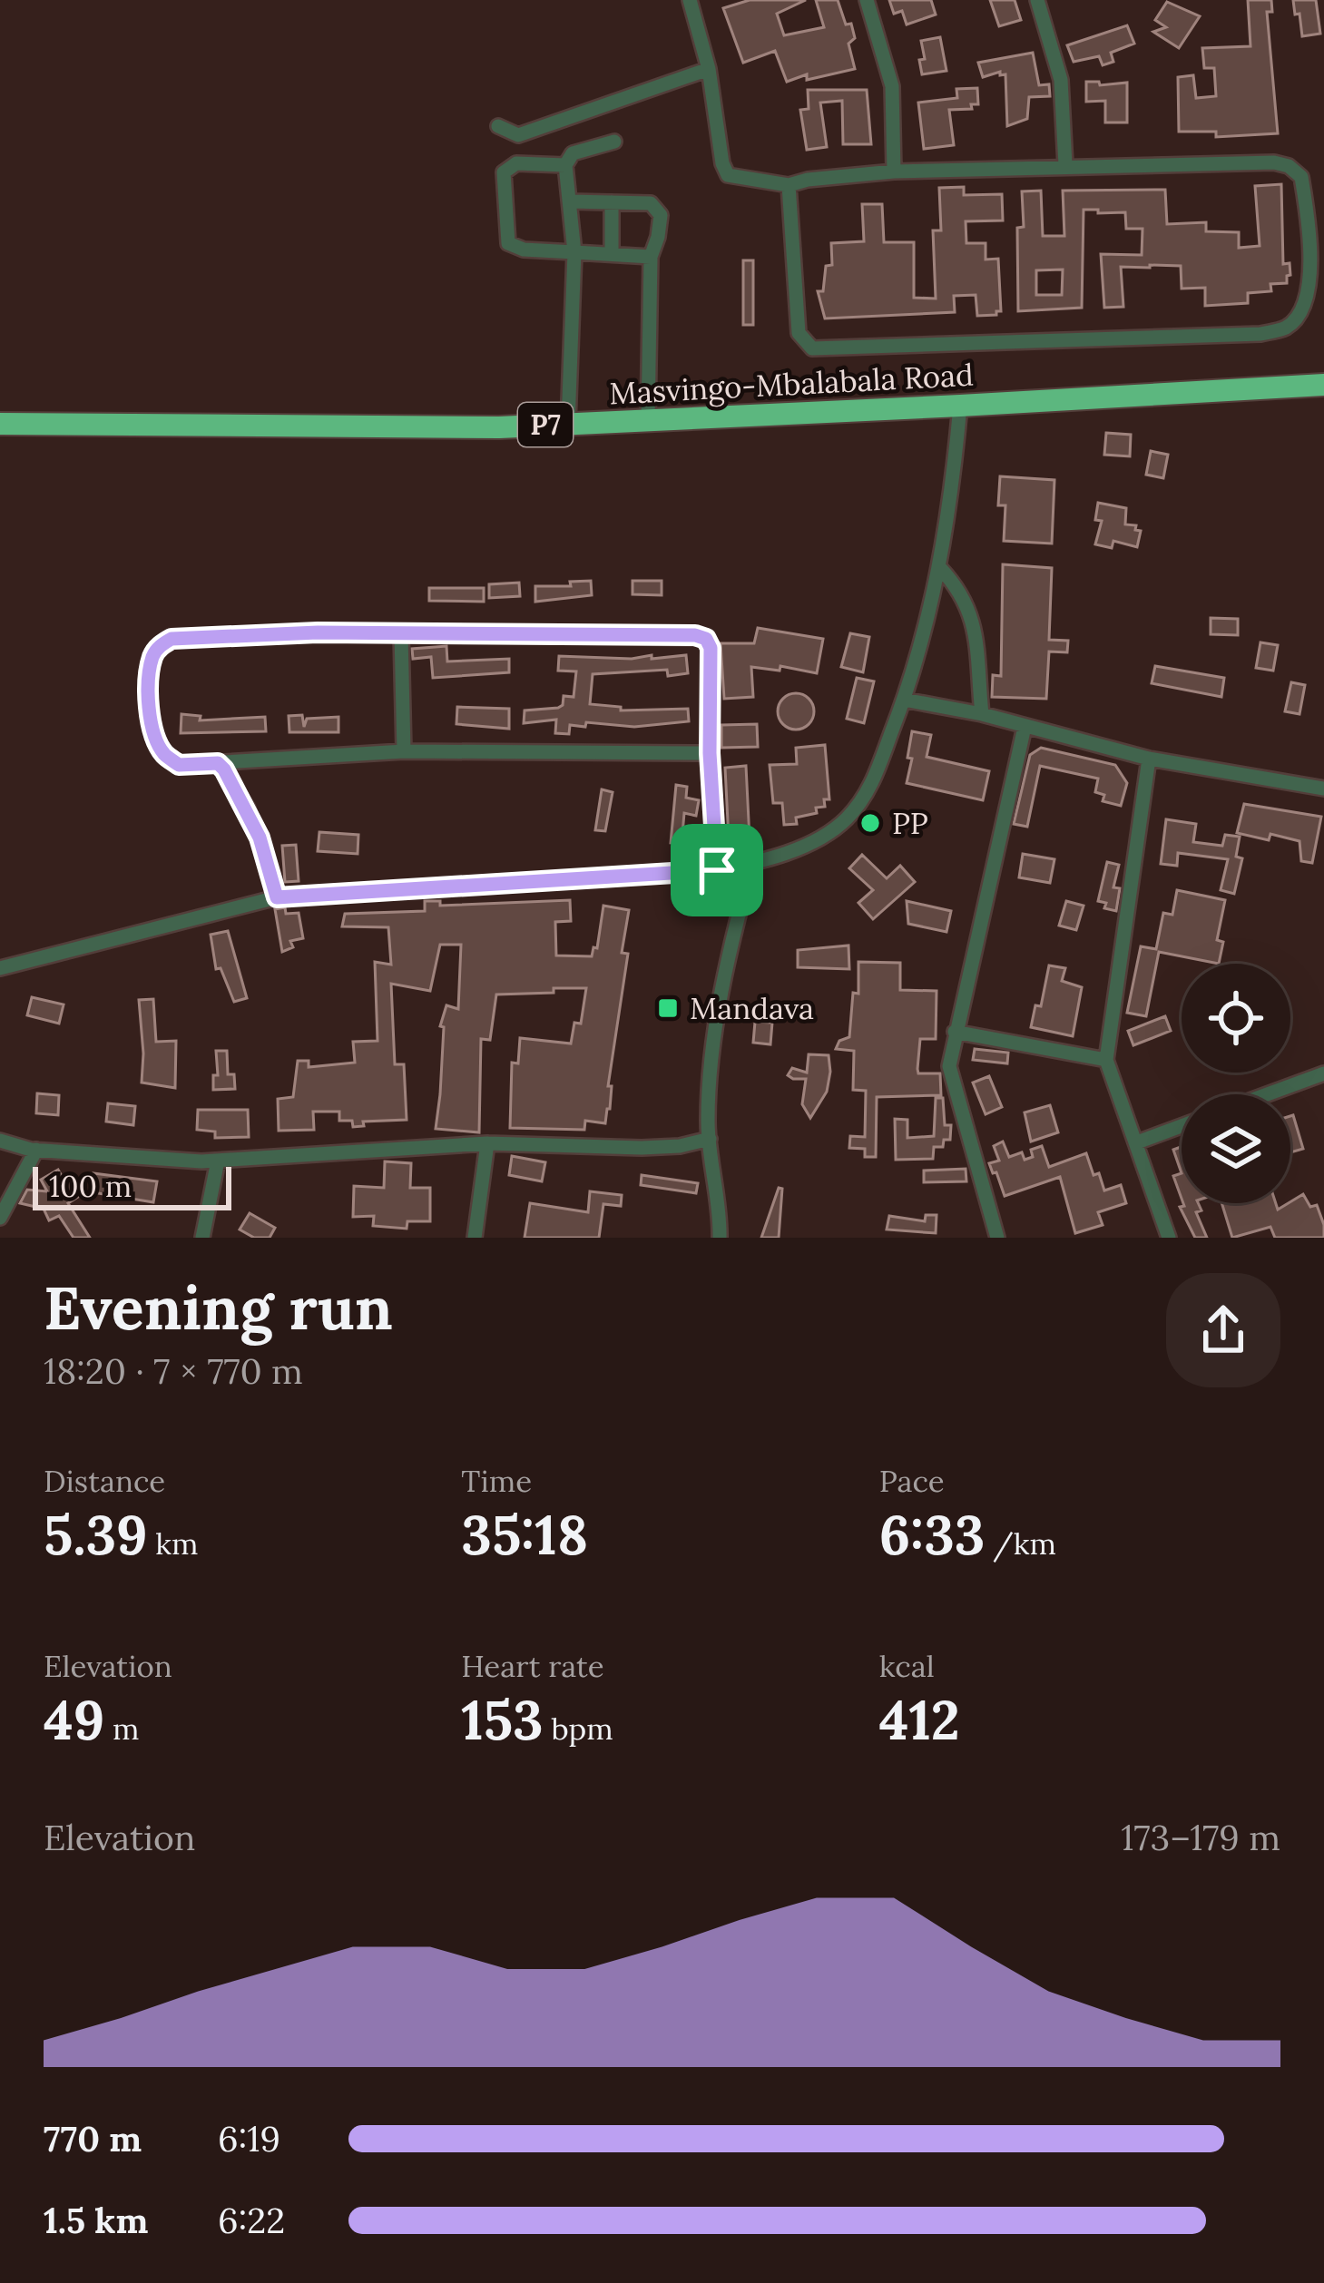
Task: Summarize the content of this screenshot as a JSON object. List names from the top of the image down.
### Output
{
  "streets": {
    "highway": ["Masvingo-Mbalabala Road", "P7"]
  },
  "places": {
    "other": ["PP"],
    "transit": ["Mandava"]
  },
  "scale_bar": "100 m",
  "page": {
    "scale": "100 m",
    "heading": ["Evening run", "18:20 · 7 × 770 m"],
    "stats": [
      ["Distance", "5.39 km"],
      ["Time", "35:18"],
      ["Pace", "6:33 /km"],
      ["Elevation", "49 m"],
      ["Heart rate", "153 bpm"],
      ["kcal", "412"]
    ],
    "chart": ["Elevation", "173–179 m"],
    "list": [
      {
        "name": "770 m",
        "note": "6:19"
      },
      {
        "name": "1.5 km",
        "note": "6:22"
      }
    ]
  }
}
